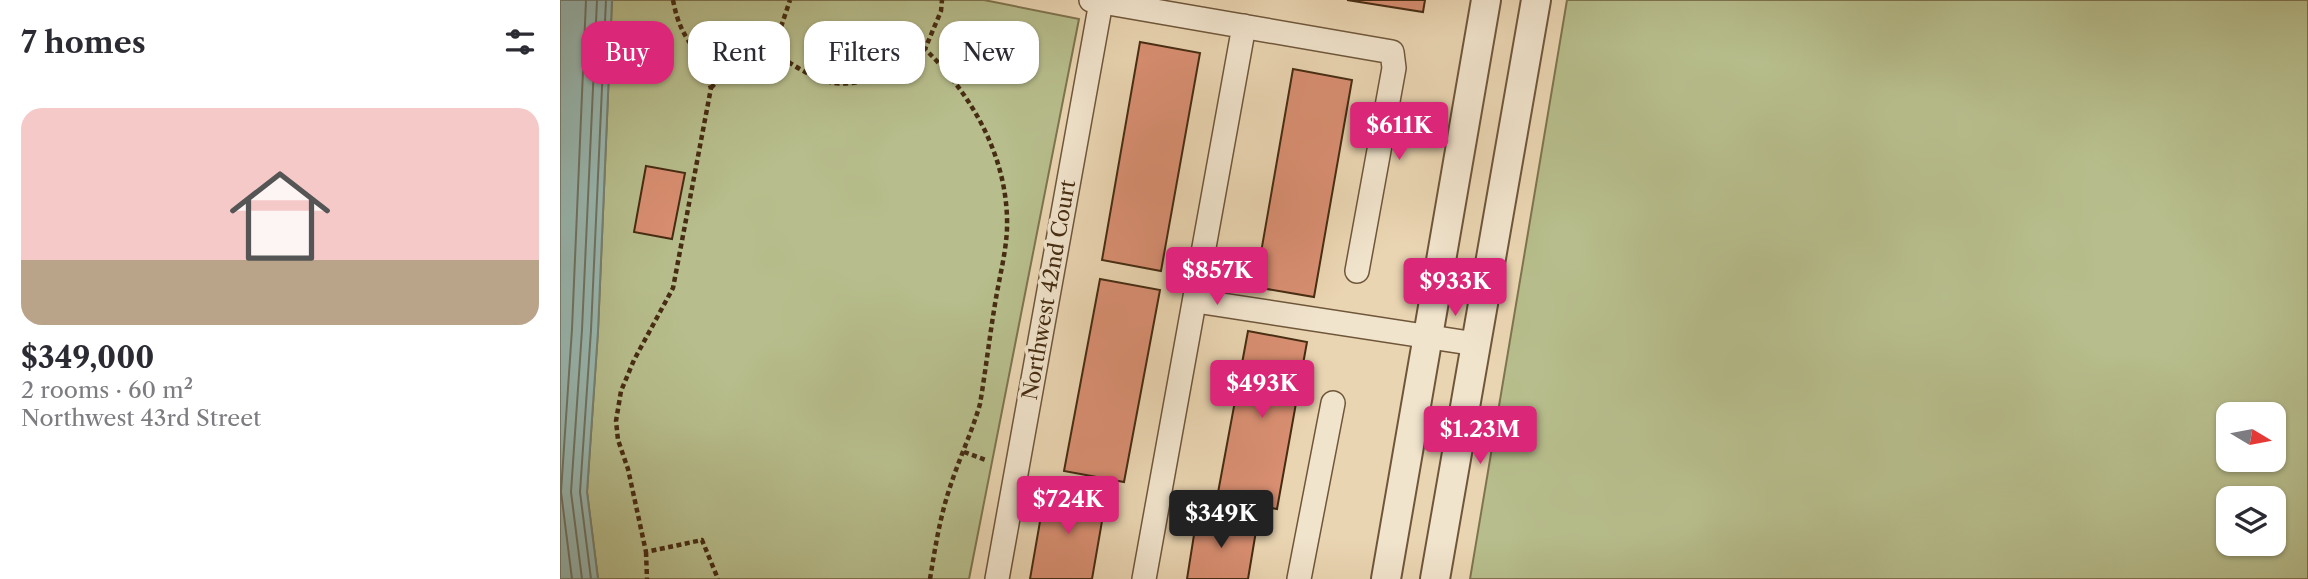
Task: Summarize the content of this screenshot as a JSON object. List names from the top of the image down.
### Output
{
  "streets": {
    "street": ["Northwest 42nd Court"]
  },
  "north": "right",
  "page": {
    "heading": "7 homes",
    "chip": [
      "Buy",
      "Rent",
      "Filters",
      "New"
    ],
    "list": [
      {
        "name": "$349,000",
        "note": "2 rooms · 60 m² · Northwest 43rd Street"
      }
    ],
    "price": [
      "$611K",
      "$857K",
      "$933K",
      "$493K",
      "$1.23M",
      "$724K",
      "$349K"
    ]
  }
}
